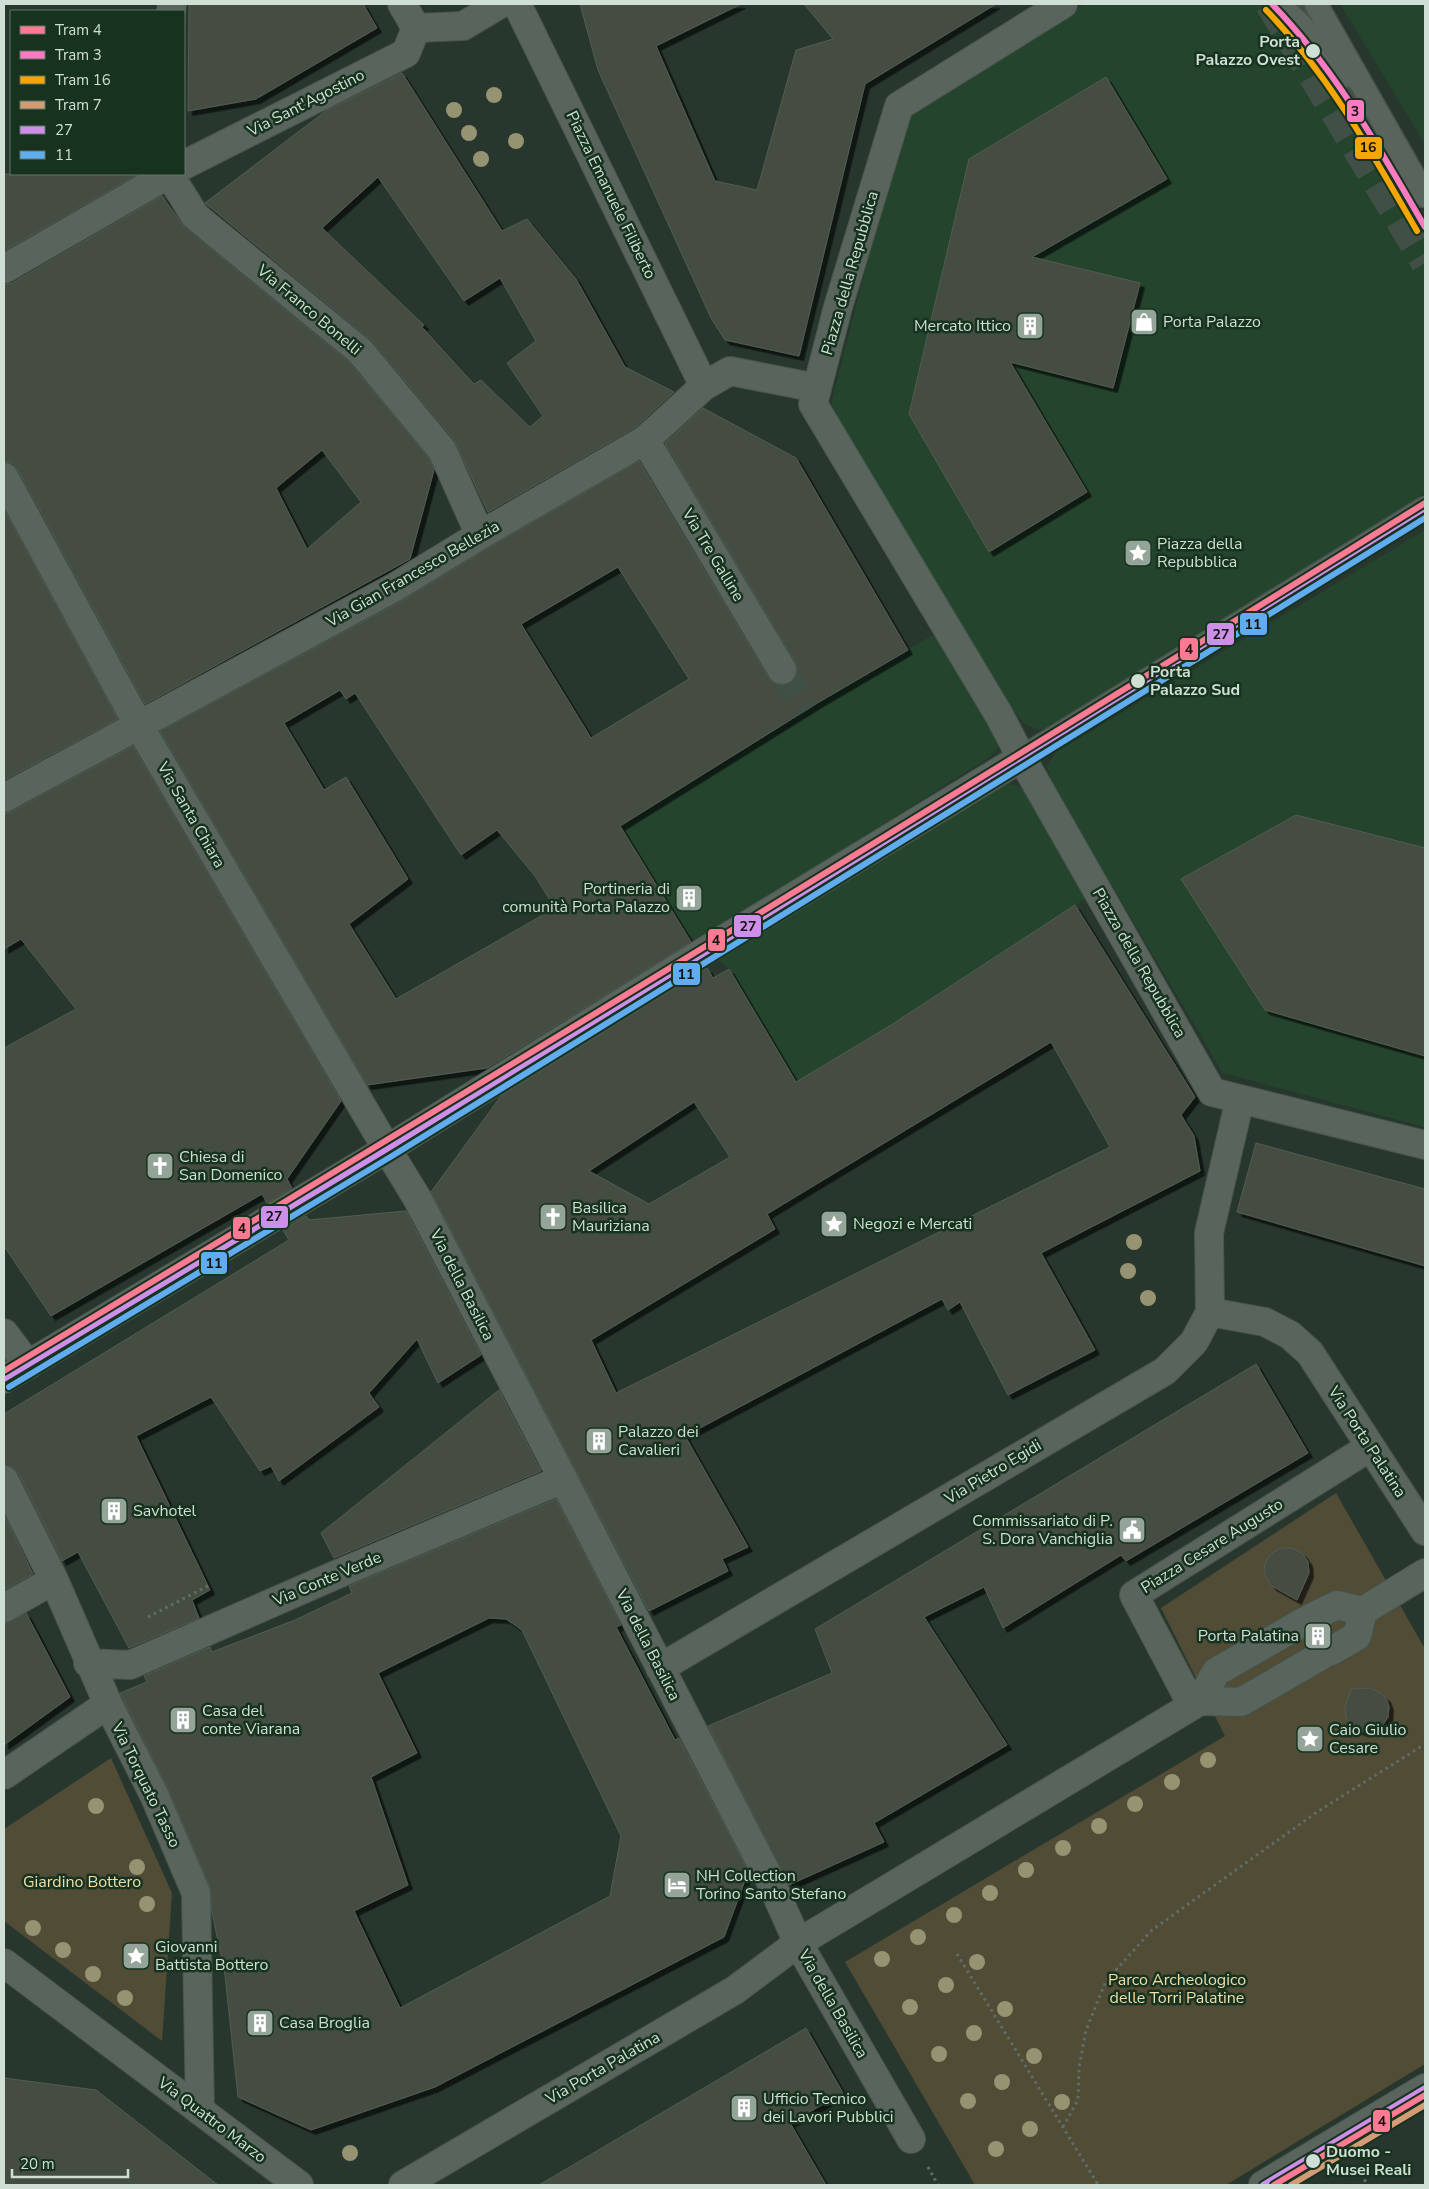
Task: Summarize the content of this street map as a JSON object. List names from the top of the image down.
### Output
{
  "streets": {
    "street": [
      "Via Sant'Agostino",
      "Piazza Emanuele Filiberto",
      "Piazza della Repubblica",
      "Via Franco Bonelli",
      "Via Tre Galline",
      "Via Gian Francesco Bellezia",
      "Via Santa Chiara",
      "Via della Basilica",
      "Via Porta Palatina",
      "Via Pietro Egidi",
      "Piazza Cesare Augusto",
      "Via Conte Verde",
      "Via Torquato Tasso",
      "Via Quattro Marzo"
    ]
  },
  "crossings": [
    ["Piazza Emanuele Filiberto", "Via Gian Francesco Bellezia"],
    ["Piazza della Repubblica", "Via Gian Francesco Bellezia"],
    ["Via Franco Bonelli", "Via Gian Francesco Bellezia"],
    ["Via Tre Galline", "Via Gian Francesco Bellezia"],
    ["Via Gian Francesco Bellezia", "Via Santa Chiara"],
    ["Via Santa Chiara", "Via della Basilica"],
    ["Via della Basilica", "Via Porta Palatina"],
    ["Via della Basilica", "Via Pietro Egidi"],
    ["Via della Basilica", "Via Conte Verde"],
    ["Via Porta Palatina", "Via Pietro Egidi"],
    ["Via Porta Palatina", "Piazza Cesare Augusto"],
    ["Via Conte Verde", "Via Torquato Tasso"],
    ["Via Torquato Tasso", "Via Quattro Marzo"]
  ],
  "parks": ["Giardino Bottero", "Parco Archeologico delle Torri Palatine"],
  "places": {
    "other": ["Porta Palazzo Ovest", "Porta Palazzo Sud", "Duomo - Musei Reali"],
    "shop": ["Porta Palazzo"],
    "building": [
      "Mercato Ittico",
      "Portineria di comunità Porta Palazzo",
      "Palazzo dei Cavalieri",
      "Savhotel",
      "Porta Palatina",
      "Casa del conte Viarana",
      "Casa Broglia",
      "Ufficio Tecnico dei Lavori Pubblici"
    ],
    "place": [
      "Piazza della Repubblica",
      "Negozi e Mercati",
      "Caio Giulio Cesare",
      "Giovanni Battista Bottero"
    ],
    "church": ["Chiesa di San Domenico", "Basilica Mauriziana"],
    "public building": ["Commissariato di P. S. Dora Vanchiglia"],
    "hotel": ["NH Collection Torino Santo Stefano"]
  },
  "lines": [
    "tram line 3",
    "tram line 16",
    "tram line 4",
    "transit line 27",
    "transit line 11",
    "tram line 7"
  ],
  "legend": [
    "Tram 4",
    "Tram 3",
    "Tram 16",
    "Tram 7",
    "27",
    "11"
  ],
  "scale_bar": "20 m"
}
